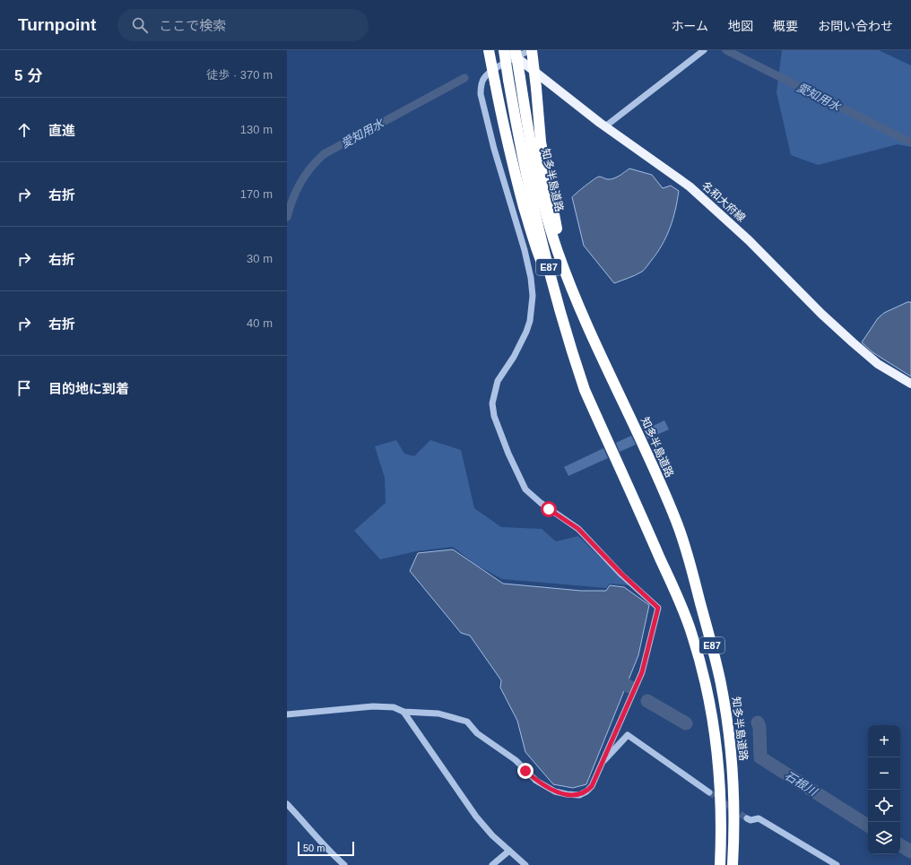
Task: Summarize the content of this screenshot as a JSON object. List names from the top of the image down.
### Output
{
  "streets": {
    "highway": ["知多半島道路", "E87"],
    "main road": ["名和大府線"]
  },
  "crossings": [
    ["知多半島道路", "名和大府線"]
  ],
  "water": ["愛知用水", "石根川"],
  "scale_bar": "50 m",
  "page": {
    "header": "Turnpoint",
    "search": "ここで検索",
    "nav": [
      "ホーム",
      "地図",
      "概要",
      "お問い合わせ"
    ],
    "heading": ["5 分", "徒歩 · 370 m"],
    "list": [
      ["直進", "130 m"],
      ["右折", "170 m"],
      ["右折", "30 m"],
      ["右折", "40 m"],
      "目的地に到着"
    ],
    "map_buttons": ["+", "−"],
    "scale": "50 m"
  }
}
